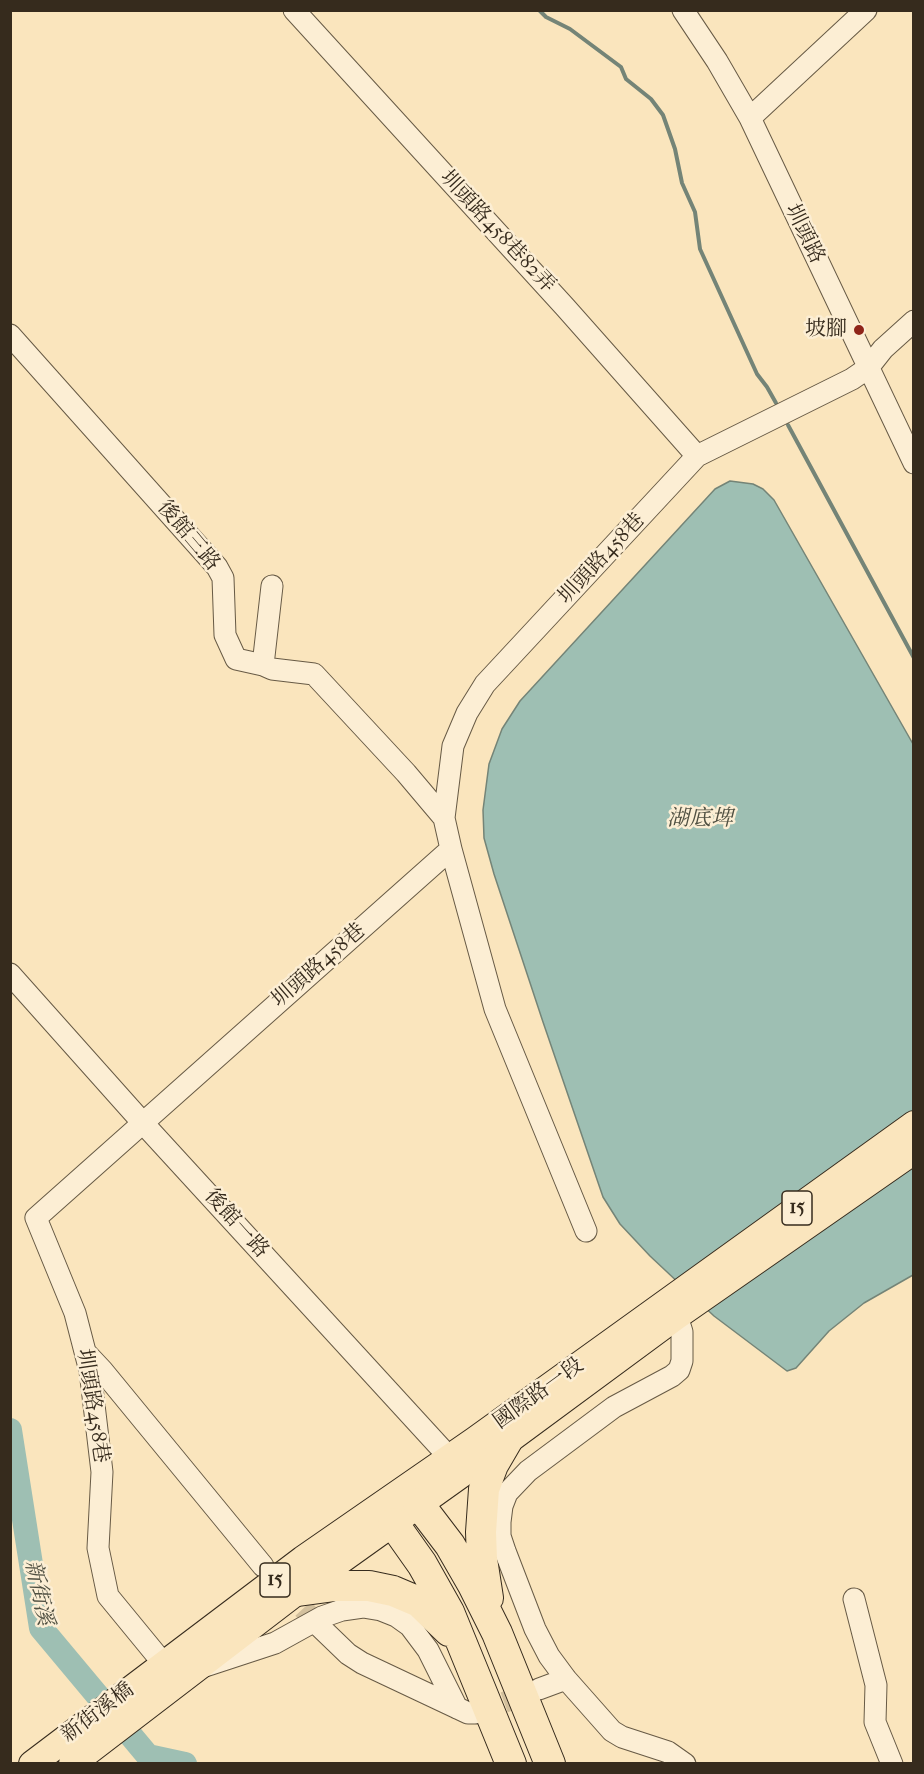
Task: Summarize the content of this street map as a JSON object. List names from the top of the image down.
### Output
{
  "streets": {
    "main road": ["15", "國際路一段", "新街溪橋"],
    "street": [
      "圳頭路458巷82弄",
      "圳頭路",
      "後館三路",
      "圳頭路458巷",
      "後館一路"
    ]
  },
  "crossings": [
    ["圳頭路458巷82弄", "圳頭路458巷"],
    ["圳頭路", "圳頭路458巷"],
    ["後館三路", "圳頭路458巷"],
    ["圳頭路458巷", "後館一路"],
    ["圳頭路458巷", "國際路一段"],
    ["圳頭路458巷", "新街溪橋"],
    ["後館一路", "國際路一段"],
    ["國際路一段", "新街溪橋"]
  ],
  "water": ["湖底埤", "新街溪"],
  "places": ["坡腳"]
}
